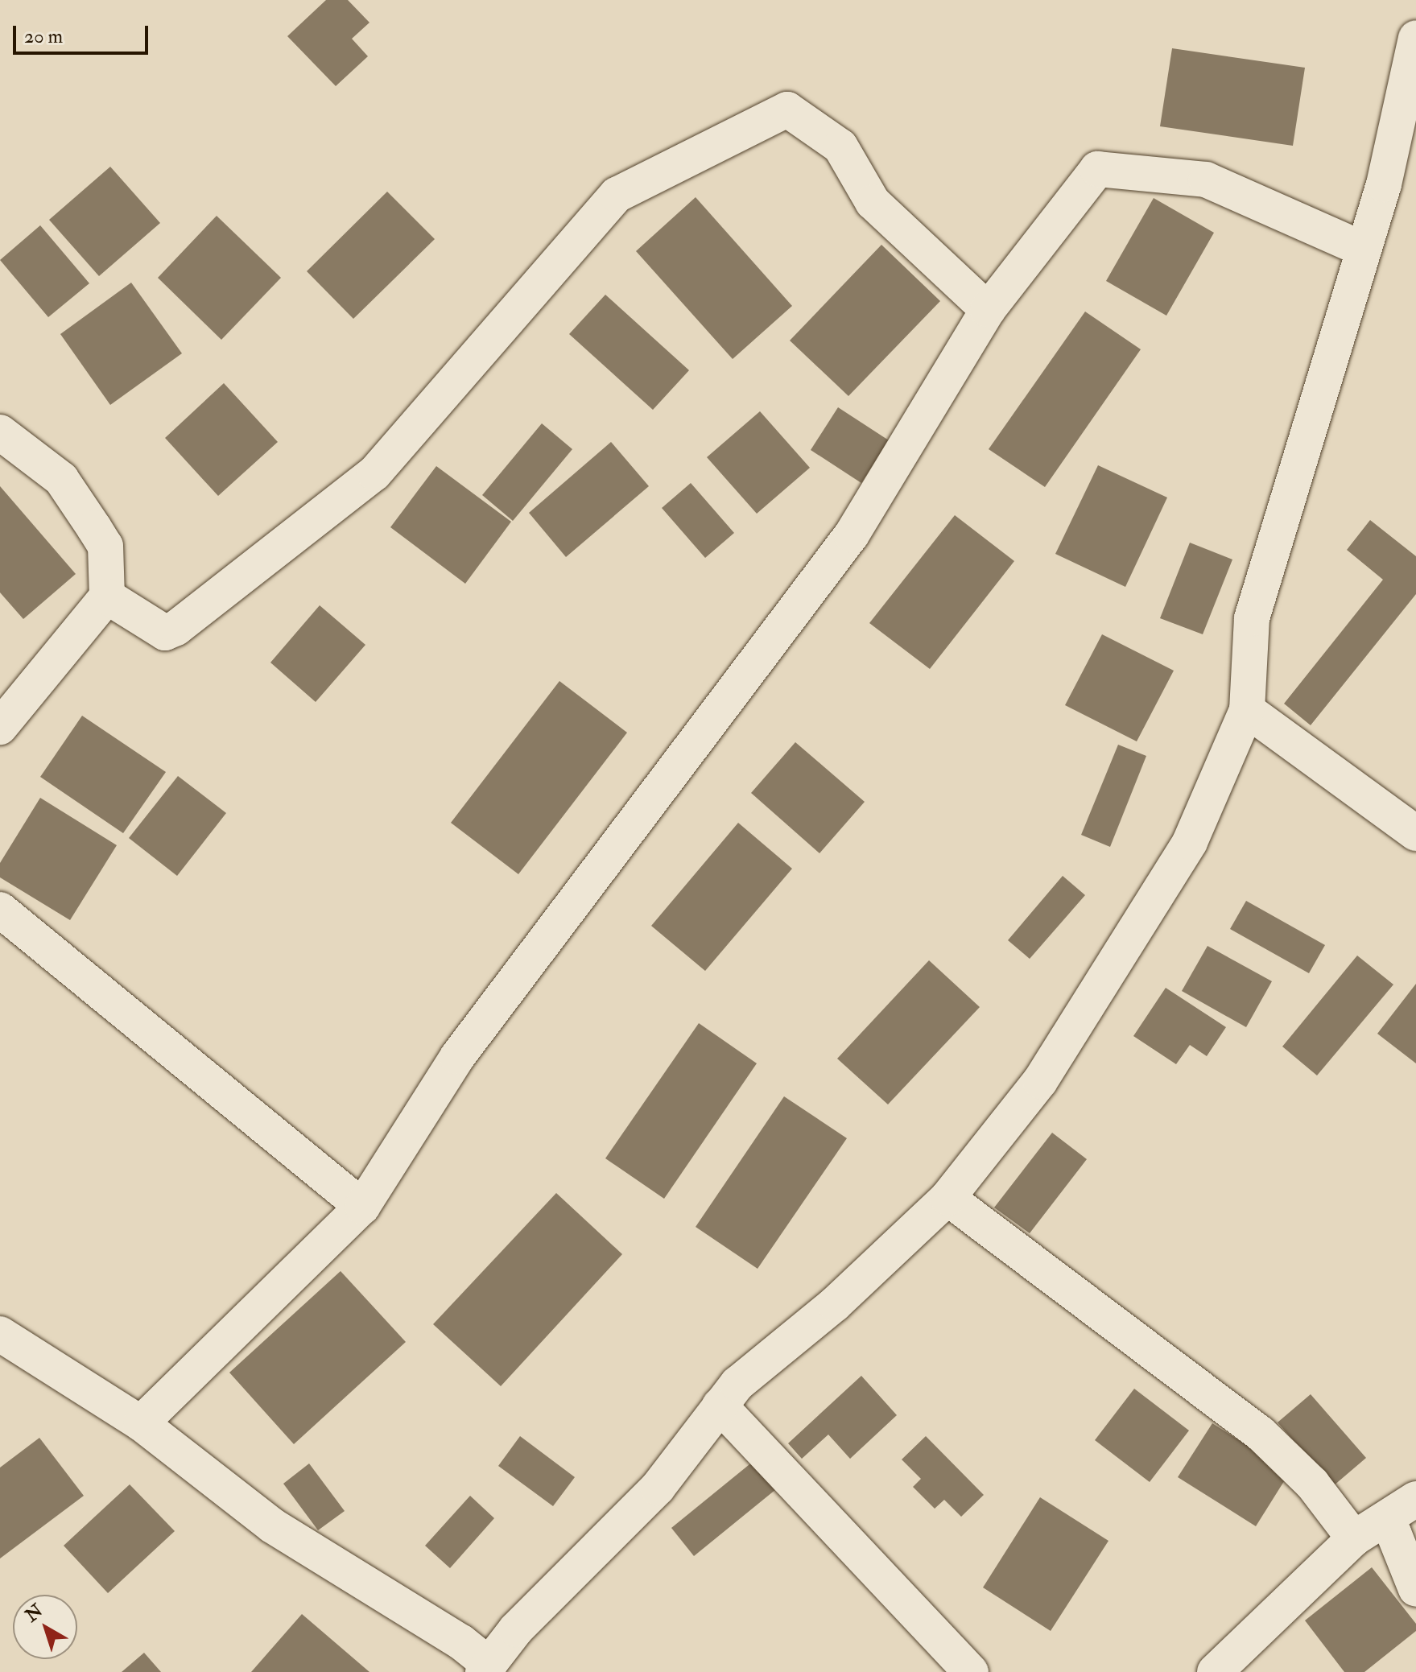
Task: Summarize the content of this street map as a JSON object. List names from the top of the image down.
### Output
{
  "scale_bar": "20 m",
  "north": "top left"
}
